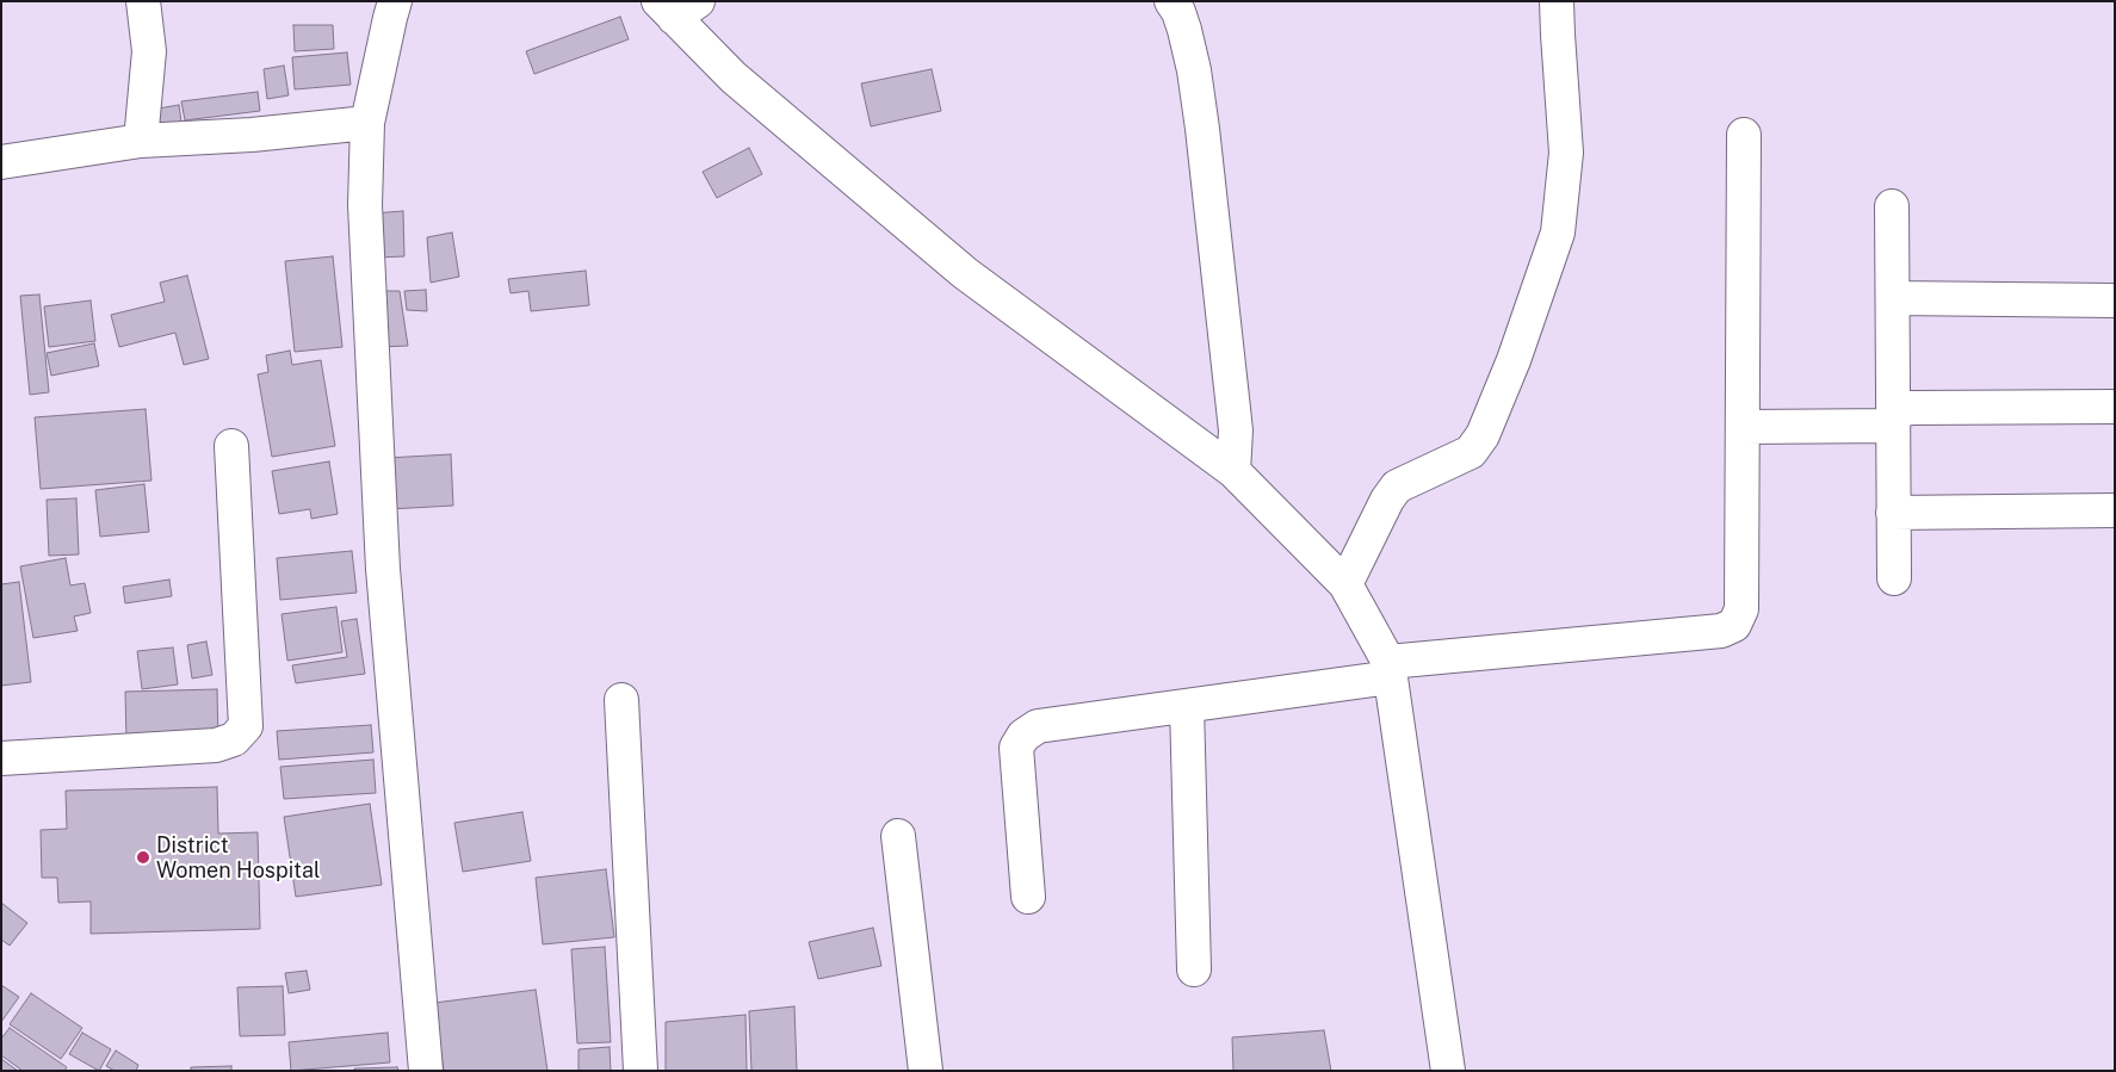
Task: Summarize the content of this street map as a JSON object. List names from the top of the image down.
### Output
{
  "places": ["District Women Hospital"]
}
